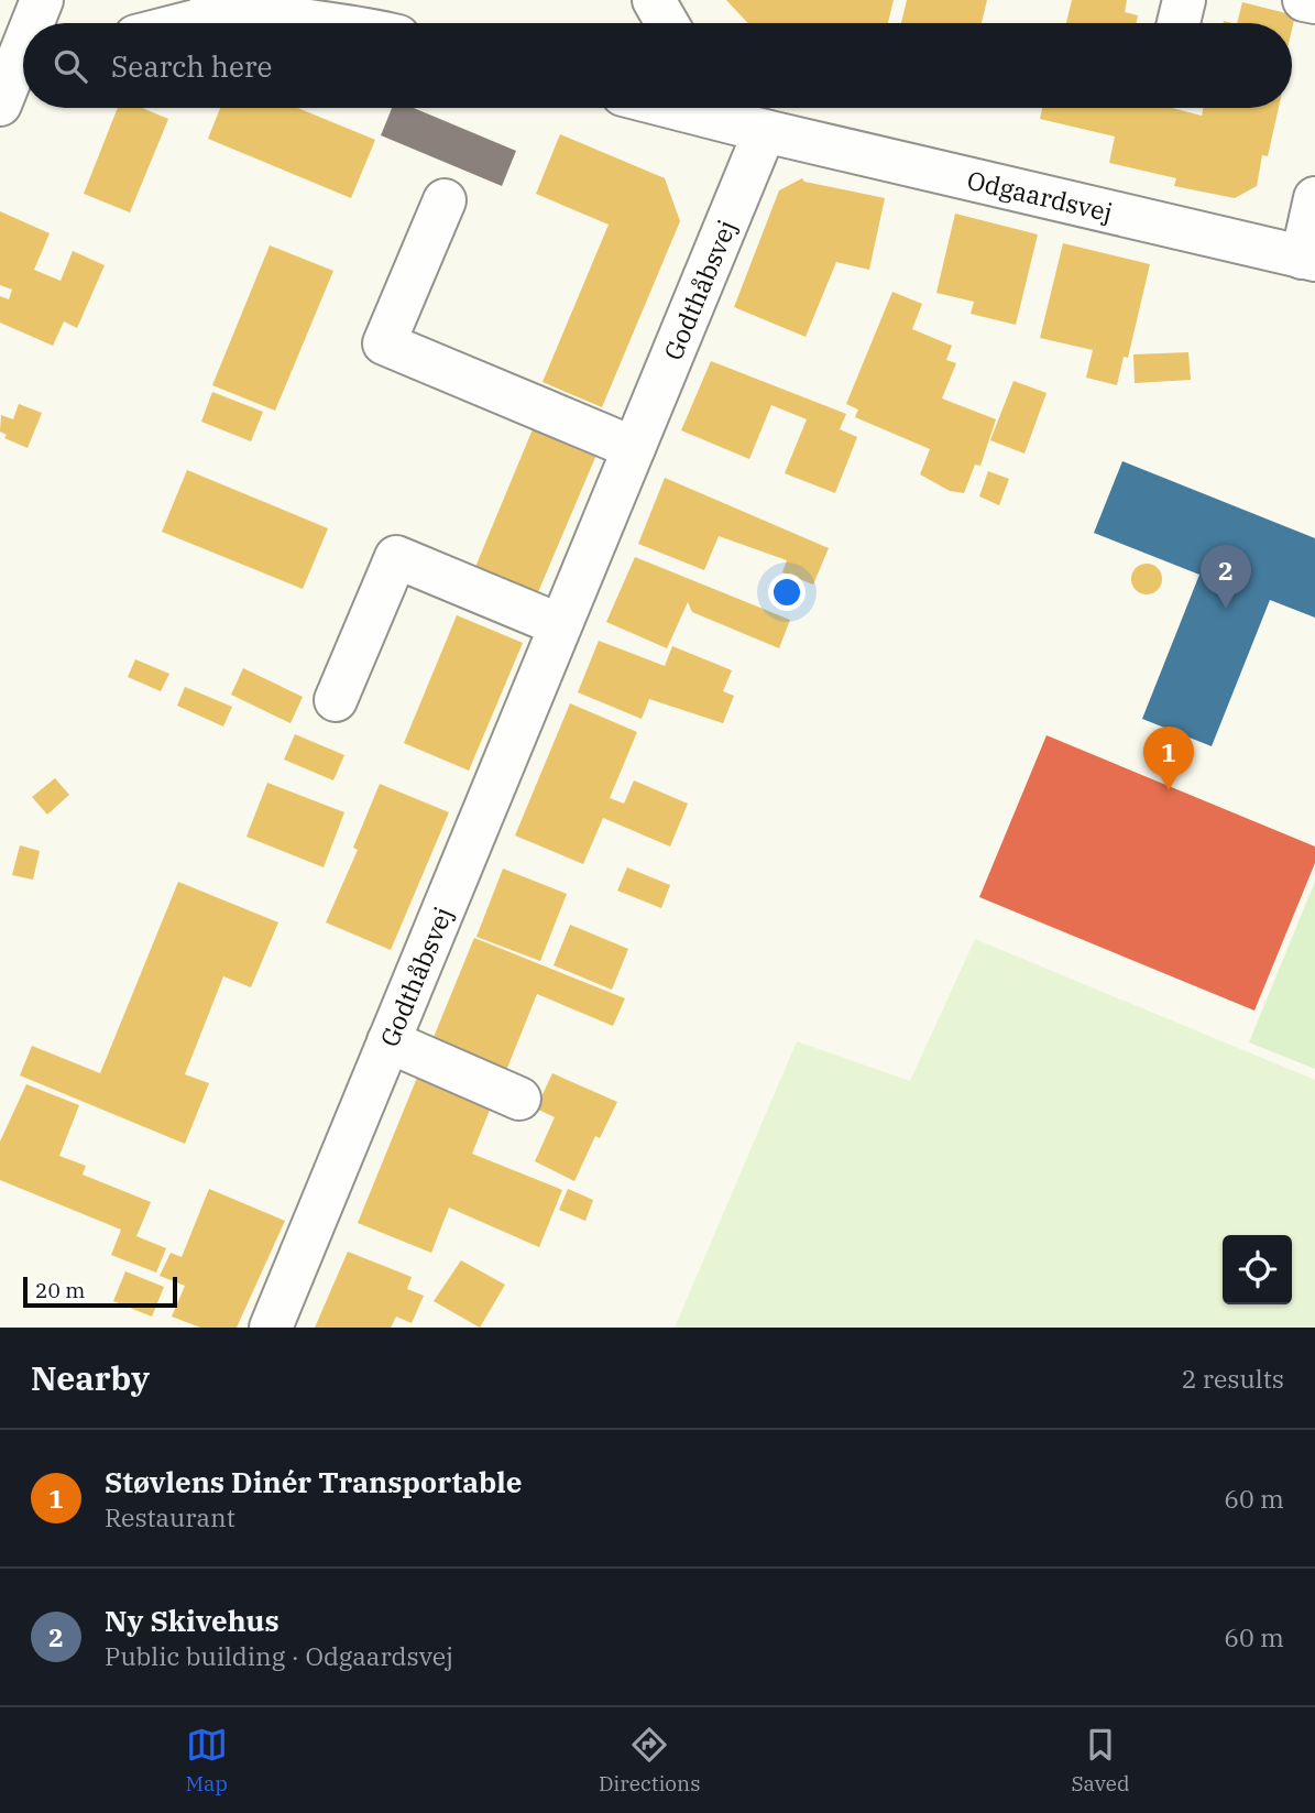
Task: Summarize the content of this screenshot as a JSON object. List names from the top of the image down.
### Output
{
  "streets": {
    "street": ["Odgaardsvej", "Godthåbsvej"]
  },
  "crossings": [
    ["Odgaardsvej", "Godthåbsvej"]
  ],
  "scale_bar": "20 m",
  "page": {
    "search": "Search here",
    "pins": ["2", "1"],
    "scale": "20 m",
    "heading": ["Nearby", "2 results"],
    "list": [
      {
        "mark": "1",
        "name": "Støvlens Dinér Transportable",
        "note": "Restaurant",
        "value": "60 m"
      },
      {
        "mark": "2",
        "name": "Ny Skivehus",
        "note": "Public building · Odgaardsvej",
        "value": "60 m"
      }
    ],
    "nav": ["Map", "Directions", "Saved"]
  }
}
